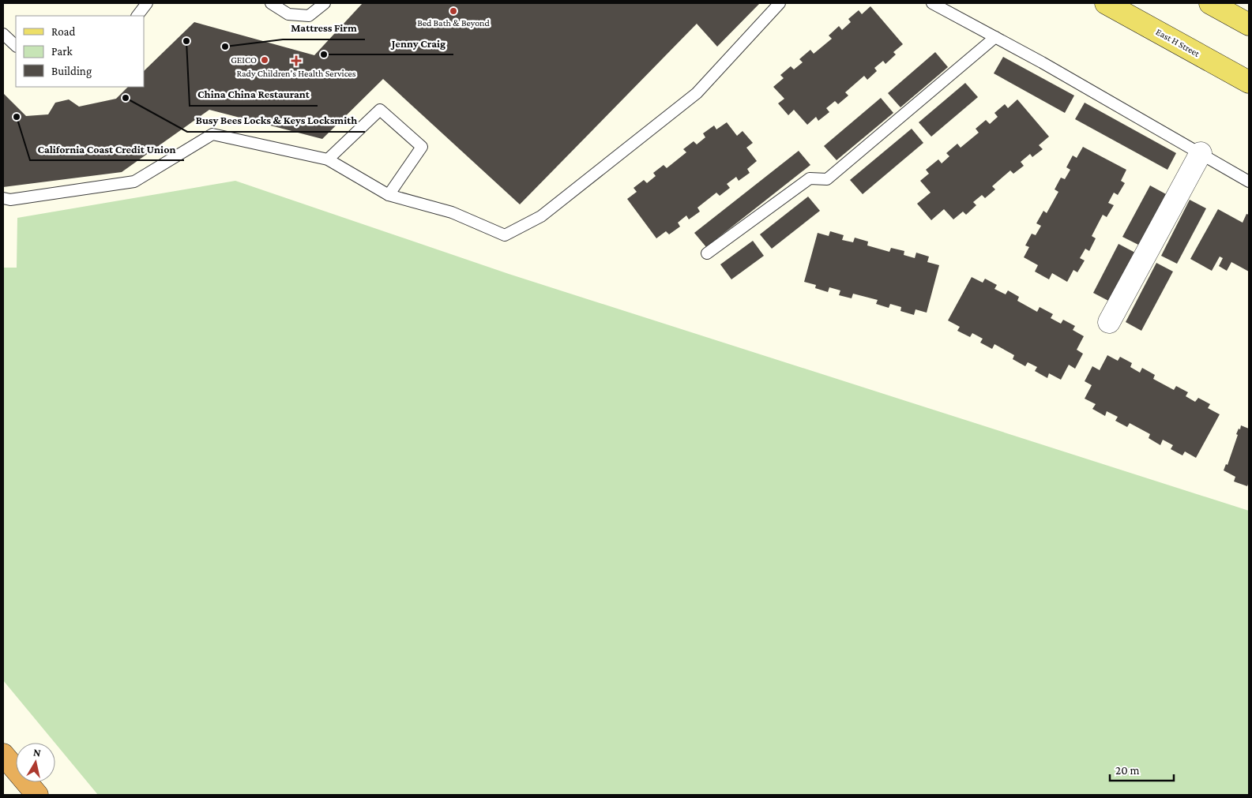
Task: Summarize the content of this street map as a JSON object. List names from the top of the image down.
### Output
{
  "streets": {
    "main road": ["East H Street"]
  },
  "places": {
    "other": [
      "Bed Bath & Beyond",
      "China China Restaurant",
      "Mattress Firm",
      "Jenny Craig",
      "GEICO",
      "Busy Bees Locks & Keys Locksmith",
      "California Coast Credit Union"
    ],
    "health": ["Rady Children's Health Services"]
  },
  "legend": ["Road", "Park", "Building"],
  "scale_bar": "20 m",
  "north": "top"
}
